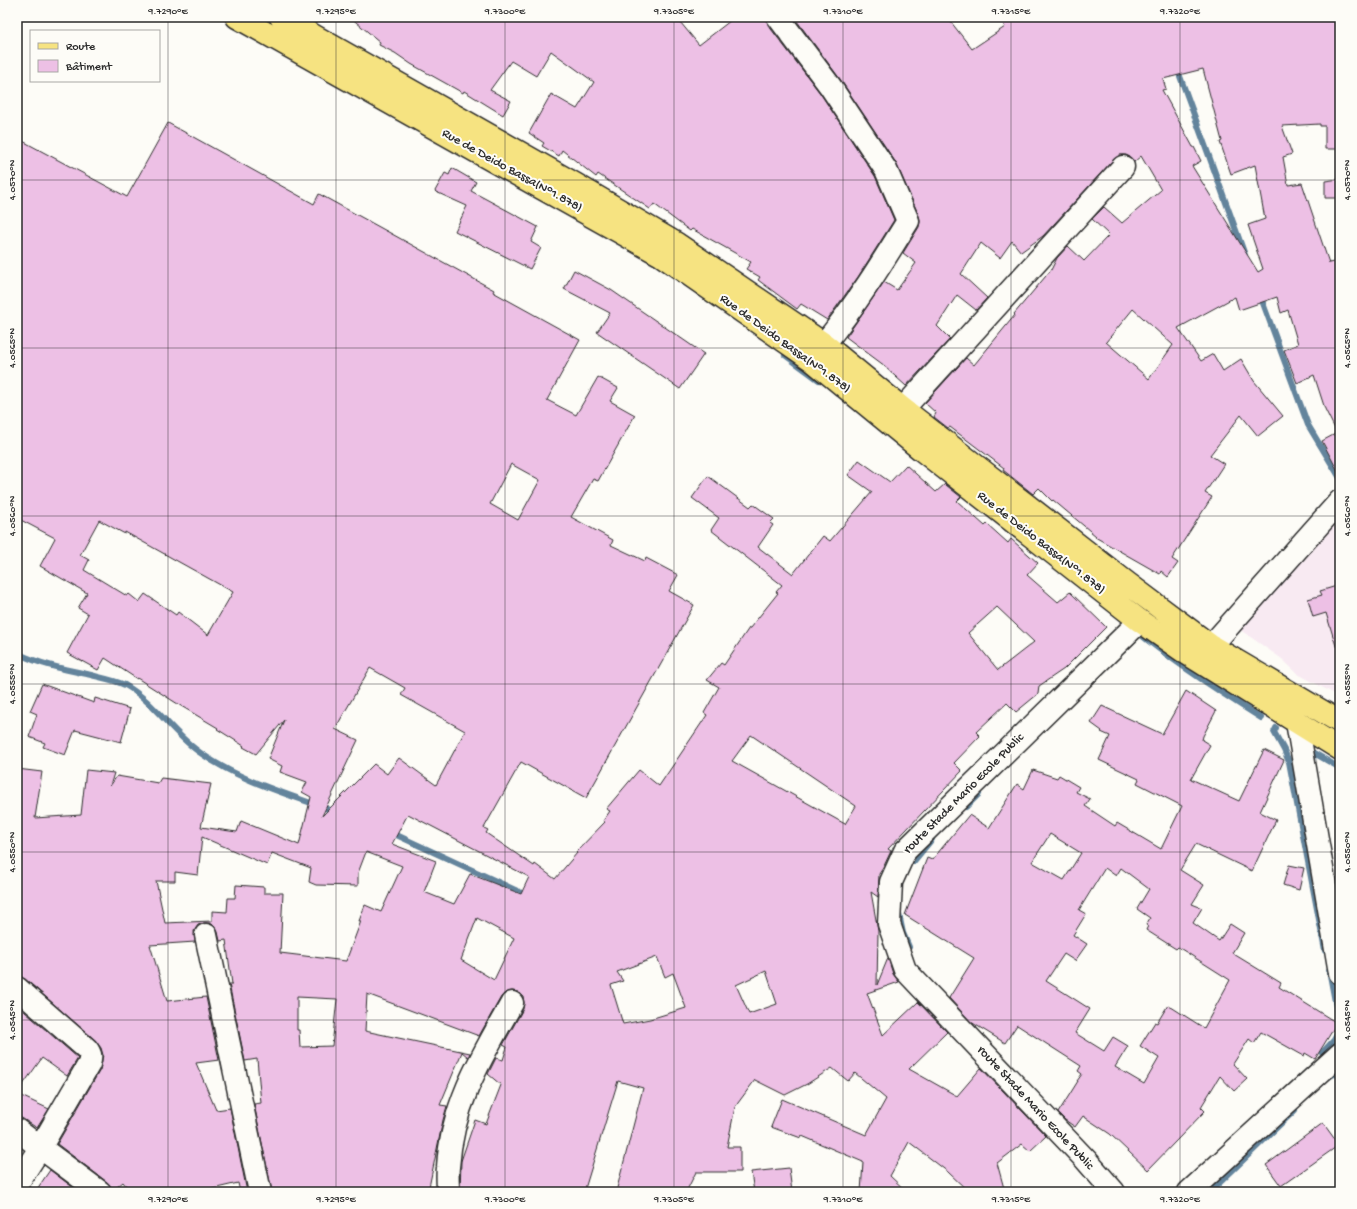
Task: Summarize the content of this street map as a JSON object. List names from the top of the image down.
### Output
{
  "streets": {
    "main road": ["Rue de Deido Bassa(N°1.878)"],
    "street": ["route Stade Mario Ecole Public"]
  },
  "crossings": [
    ["Rue de Deido Bassa(N°1.878)", "route Stade Mario Ecole Public"]
  ],
  "legend": ["Route", "Bâtiment"],
  "coordinates": [
    "9.7290°E",
    "9.7295°E",
    "9.7300°E",
    "9.7305°E",
    "9.7310°E",
    "9.7315°E",
    "9.7320°E",
    "4.0570°N",
    "4.0565°N",
    "4.0560°N",
    "4.0555°N",
    "4.0550°N",
    "4.0545°N"
  ]
}
